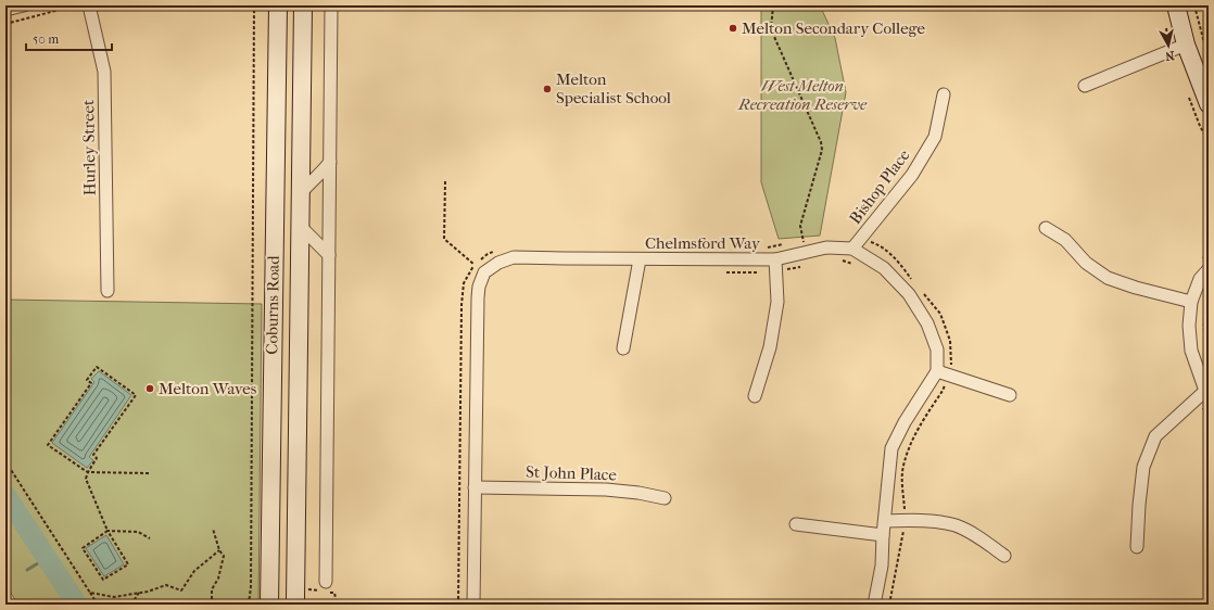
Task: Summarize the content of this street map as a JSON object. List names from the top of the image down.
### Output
{
  "streets": {
    "street": [
      "Hurley Street",
      "Bishop Place",
      "Chelmsford Way",
      "Coburns Road",
      "St John Place"
    ]
  },
  "crossings": [
    ["Bishop Place", "Chelmsford Way"],
    ["Chelmsford Way", "St John Place"]
  ],
  "parks": ["West Melton Recreation Reserve"],
  "places": ["Melton Secondary College", "Melton Specialist School", "Melton Waves"],
  "scale_bar": "50 m",
  "north": "bottom"
}
